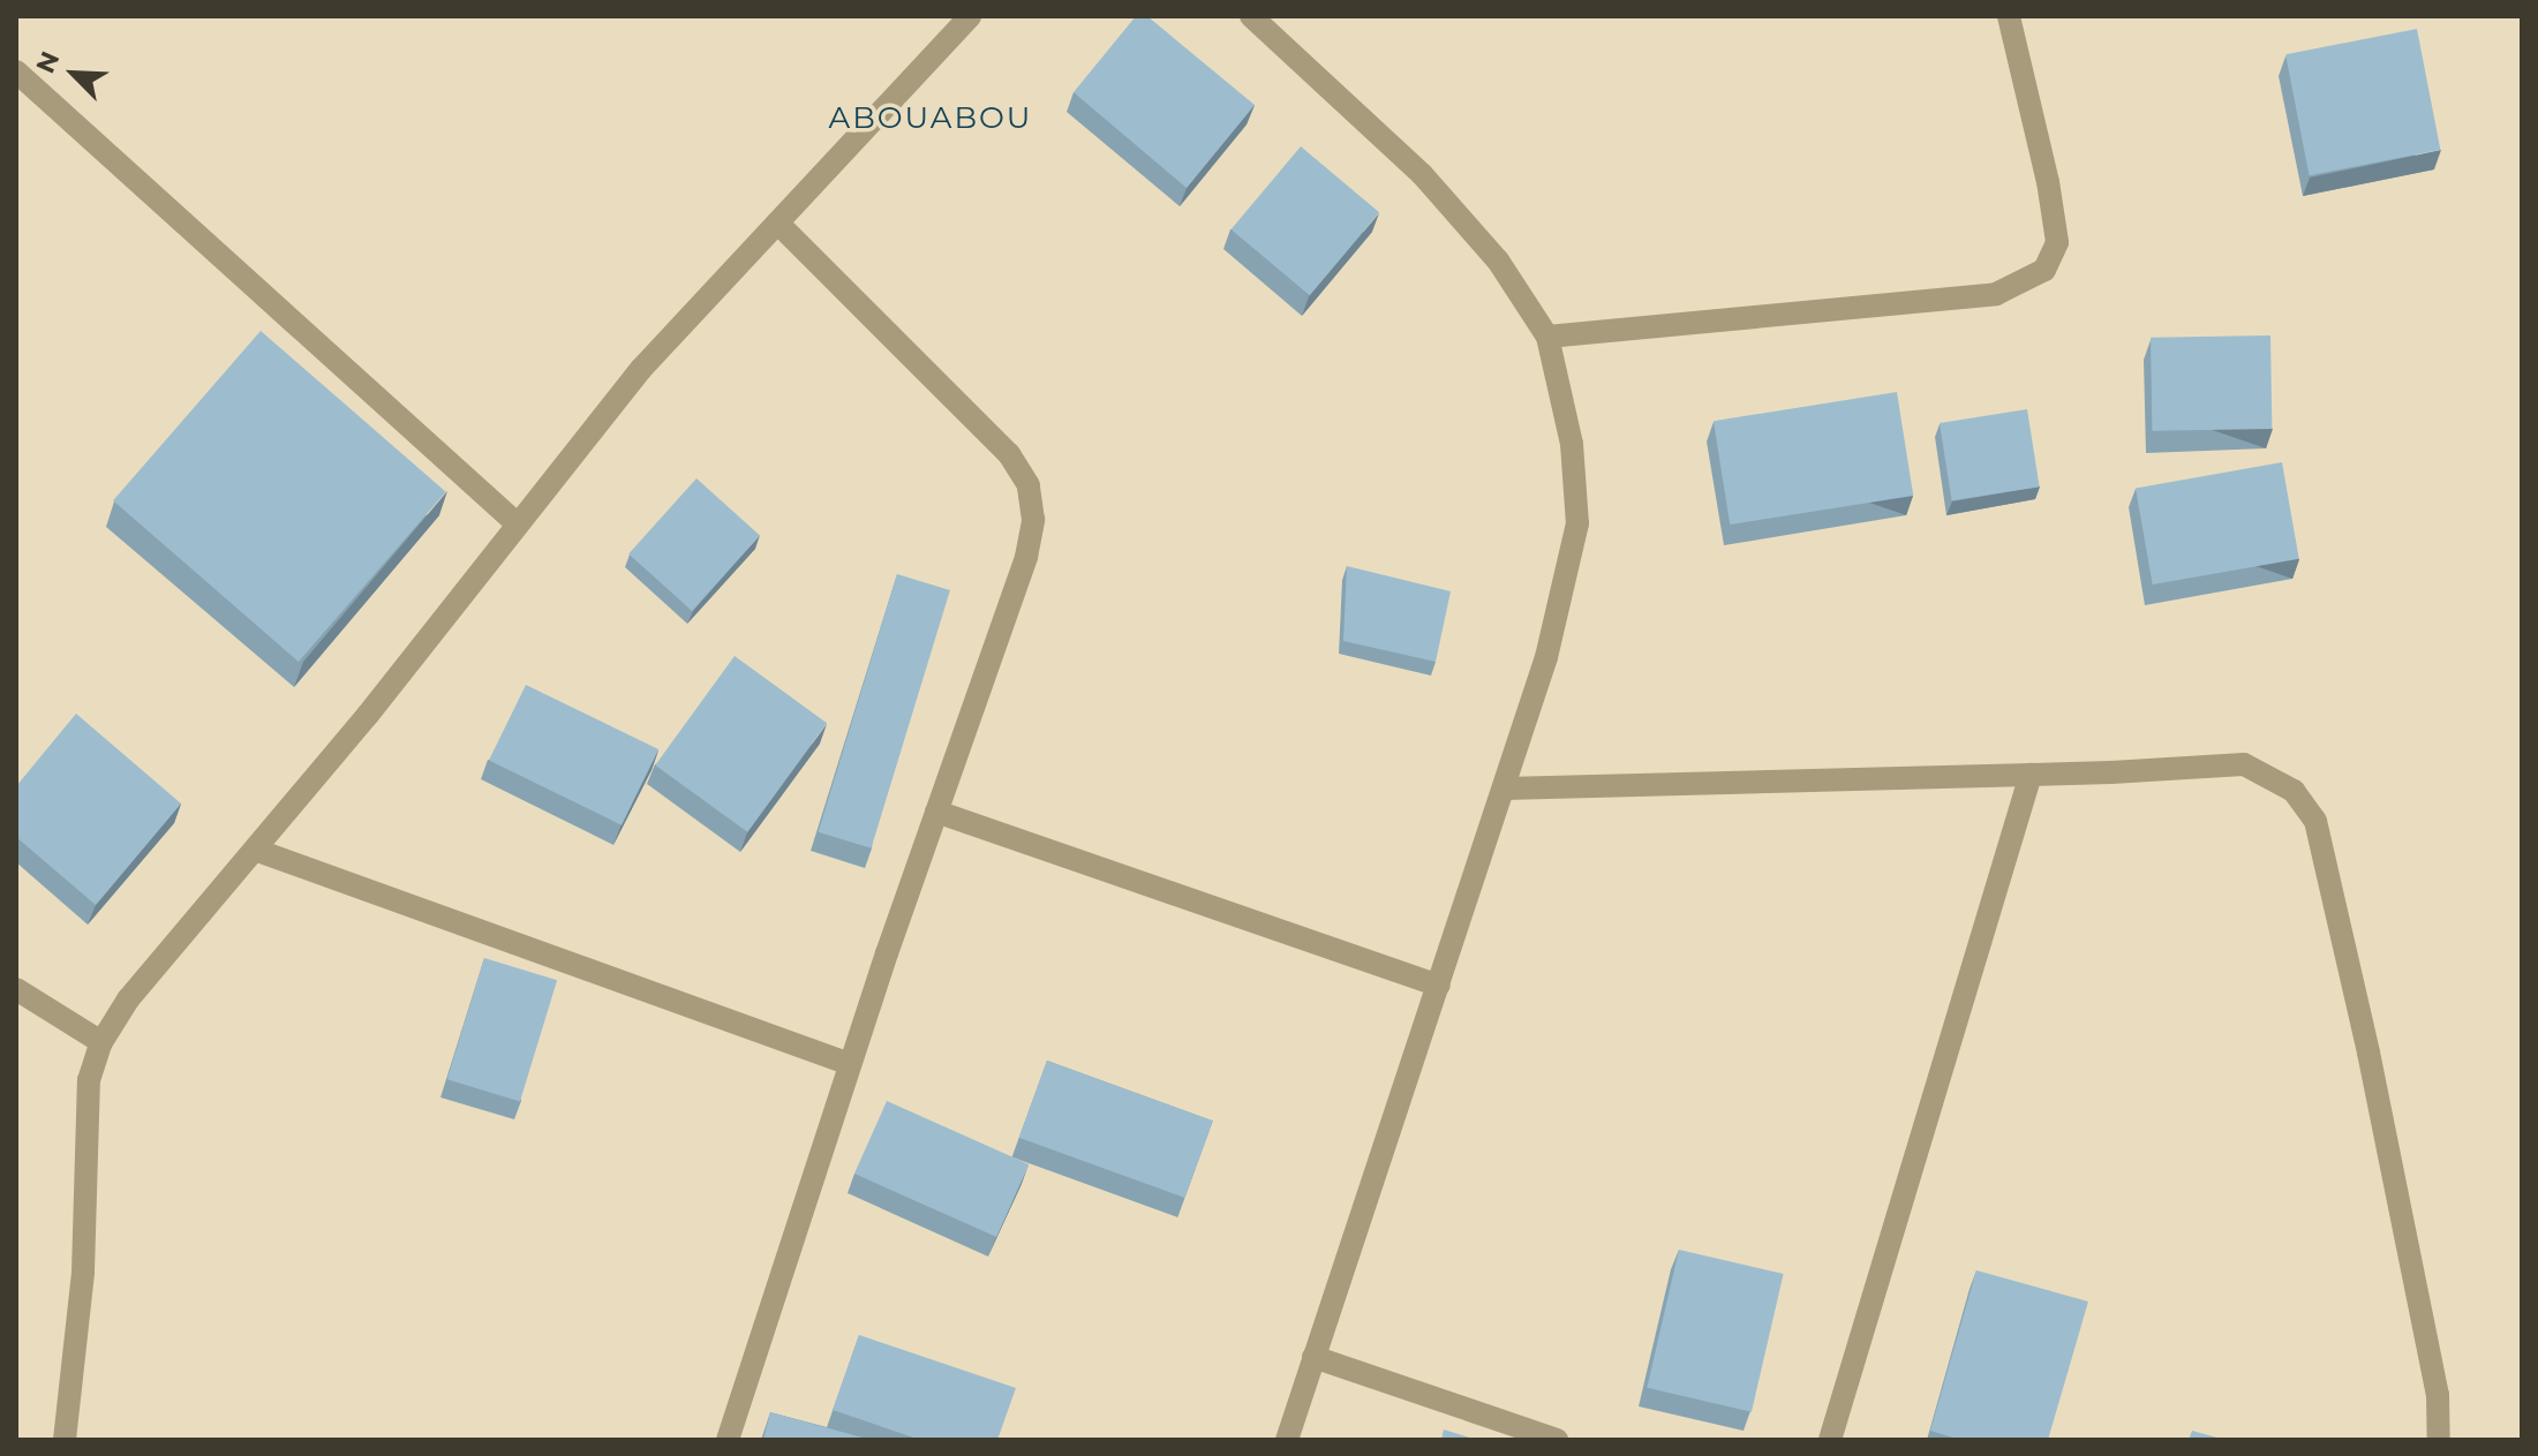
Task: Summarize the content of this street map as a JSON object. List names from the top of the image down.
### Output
{
  "districts": ["ABOUABOU"],
  "north": "top left"
}
